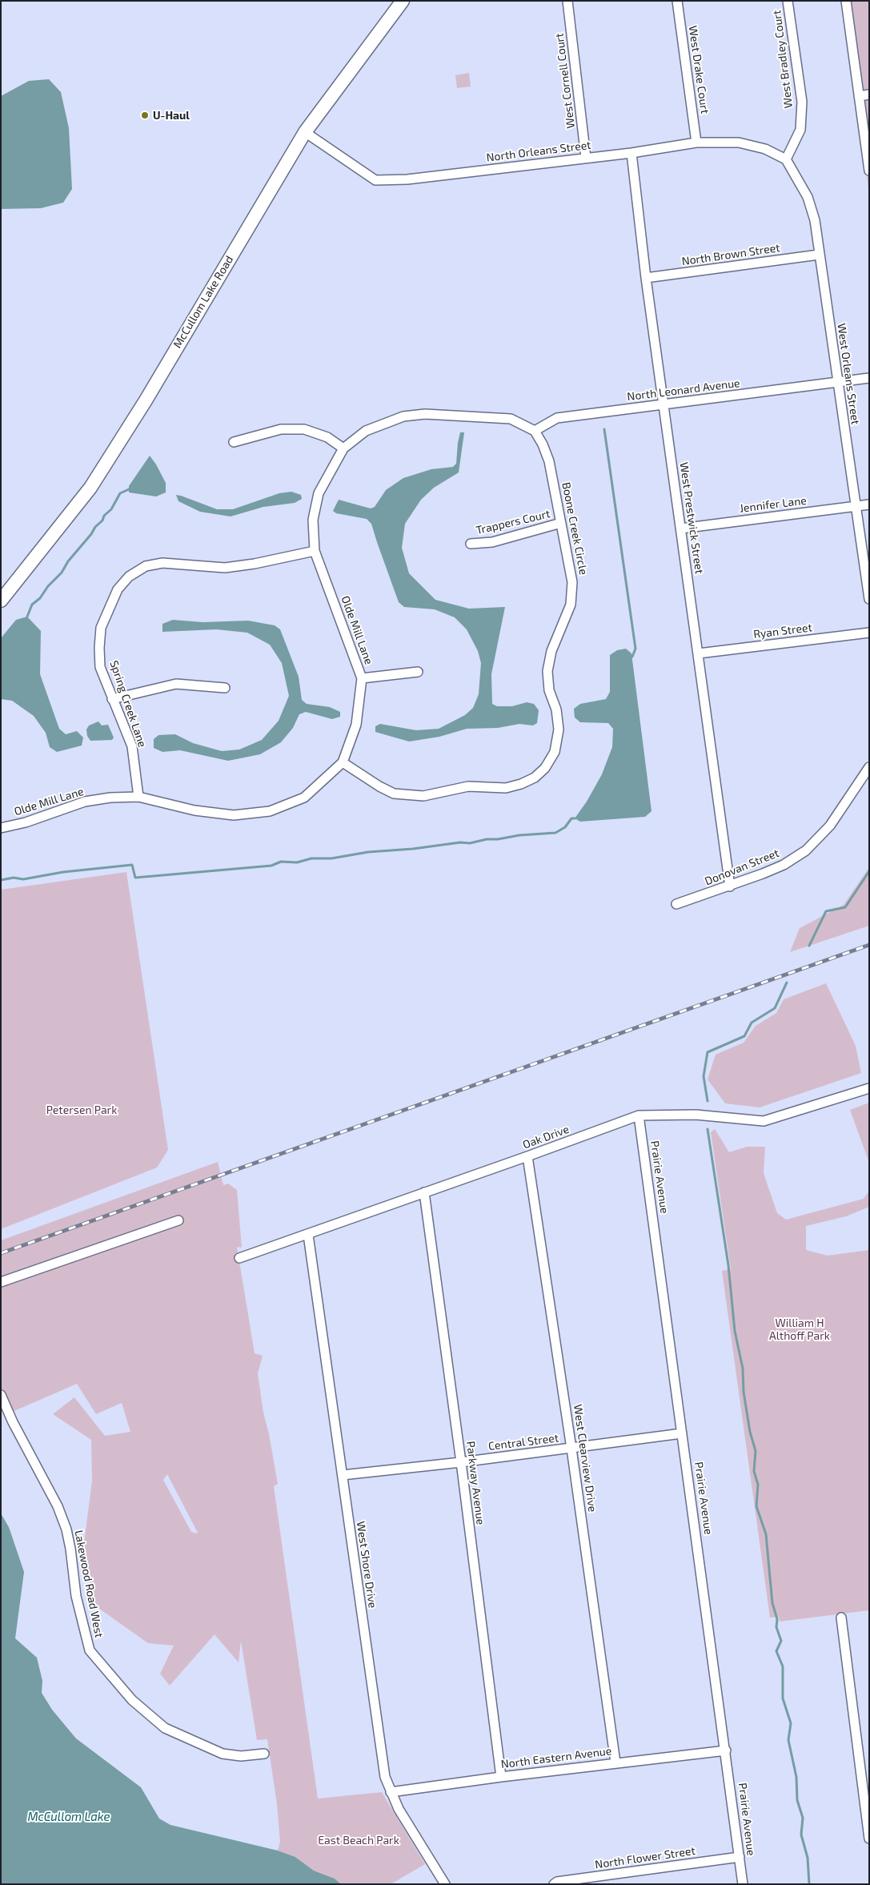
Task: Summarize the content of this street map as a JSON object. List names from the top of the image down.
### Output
{
  "streets": {
    "street": [
      "West Bradley Court",
      "West Drake Court",
      "West Cornell Court",
      "North Orleans Street",
      "North Brown Street",
      "McCullom Lake Road",
      "West Orleans Street",
      "North Leonard Avenue",
      "Jennifer Lane",
      "West Prestwick Street",
      "Trappers Court",
      "Boone Creek Circle",
      "Olde Mill Lane",
      "Ryan Street",
      "Spring Creek Lane",
      "Donovan Street",
      "Oak Drive",
      "Prairie Avenue",
      "Central Street",
      "West Clearview Drive",
      "Parkway Avenue",
      "West Shore Drive",
      "Lakewood Road West",
      "North Eastern Avenue",
      "North Flower Street"
    ]
  },
  "crossings": [
    ["West Bradley Court", "North Orleans Street"],
    ["West Bradley Court", "West Orleans Street"],
    ["West Drake Court", "North Orleans Street"],
    ["West Cornell Court", "North Orleans Street"],
    ["North Orleans Street", "McCullom Lake Road"],
    ["North Orleans Street", "West Orleans Street"],
    ["North Orleans Street", "West Prestwick Street"],
    ["North Brown Street", "West Orleans Street"],
    ["North Brown Street", "West Prestwick Street"],
    ["West Orleans Street", "North Leonard Avenue"],
    ["West Orleans Street", "Jennifer Lane"],
    ["North Leonard Avenue", "West Prestwick Street"],
    ["North Leonard Avenue", "Boone Creek Circle"],
    ["North Leonard Avenue", "Olde Mill Lane"],
    ["Jennifer Lane", "West Prestwick Street"],
    ["West Prestwick Street", "Ryan Street"],
    ["West Prestwick Street", "Donovan Street"],
    ["Trappers Court", "Boone Creek Circle"],
    ["Boone Creek Circle", "Olde Mill Lane"],
    ["Olde Mill Lane", "Spring Creek Lane"],
    ["Oak Drive", "Prairie Avenue"],
    ["Oak Drive", "West Clearview Drive"],
    ["Oak Drive", "Parkway Avenue"],
    ["Oak Drive", "West Shore Drive"],
    ["Prairie Avenue", "Central Street"],
    ["Prairie Avenue", "North Eastern Avenue"],
    ["Prairie Avenue", "North Flower Street"],
    ["Central Street", "West Clearview Drive"],
    ["Central Street", "Parkway Avenue"],
    ["Central Street", "West Shore Drive"],
    ["West Clearview Drive", "North Eastern Avenue"],
    ["Parkway Avenue", "North Eastern Avenue"],
    ["West Shore Drive", "North Eastern Avenue"]
  ],
  "water": ["McCullom Lake"],
  "parks": ["Petersen Park", "William H Althoff Park", "East Beach Park"],
  "places": ["U-Haul"]
}
